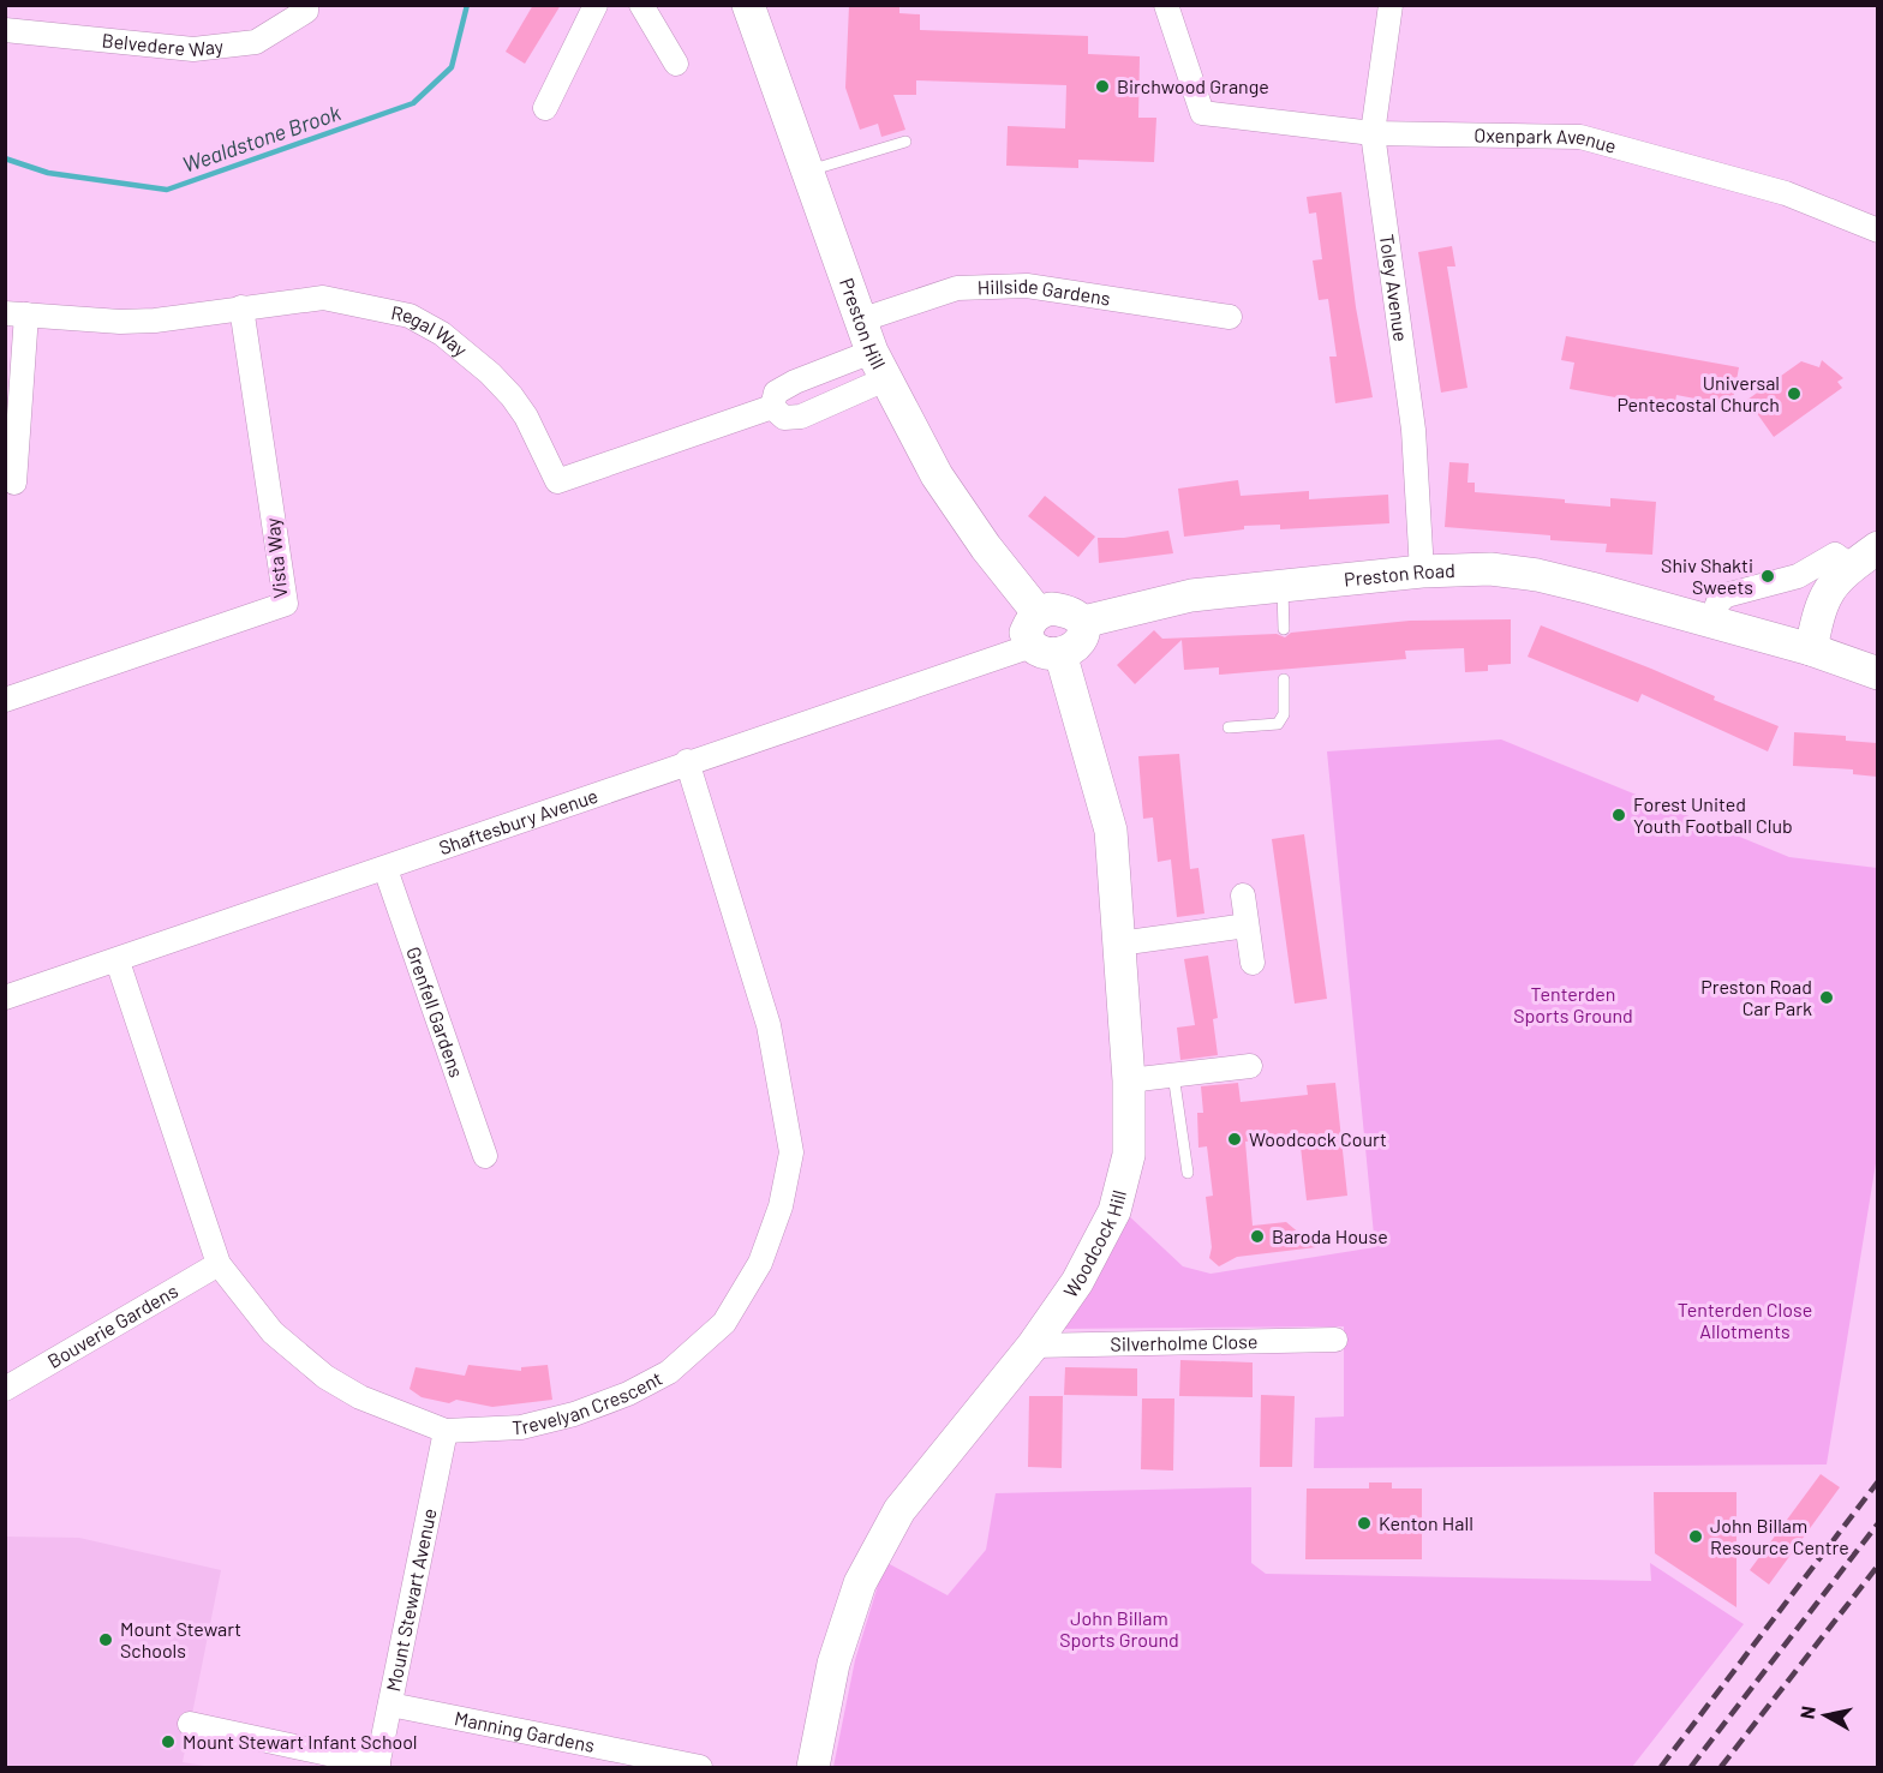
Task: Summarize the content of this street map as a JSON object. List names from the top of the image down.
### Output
{
  "streets": {
    "street": [
      "Belvedere Way",
      "Oxenpark Avenue",
      "Toley Avenue",
      "Hillside Gardens",
      "Preston Hill",
      "Regal Way",
      "Vista Way",
      "Preston Road",
      "Shaftesbury Avenue",
      "Grenfell Gardens",
      "Woodcock Hill",
      "Bouverie Gardens",
      "Silverholme Close",
      "Trevelyan Crescent",
      "Mount Stewart Avenue",
      "Manning Gardens"
    ]
  },
  "crossings": [
    ["Oxenpark Avenue", "Toley Avenue"],
    ["Toley Avenue", "Preston Road"],
    ["Hillside Gardens", "Preston Hill"],
    ["Preston Hill", "Regal Way"],
    ["Preston Hill", "Preston Road"],
    ["Preston Hill", "Shaftesbury Avenue"],
    ["Preston Hill", "Woodcock Hill"],
    ["Regal Way", "Vista Way"],
    ["Preston Road", "Shaftesbury Avenue"],
    ["Preston Road", "Woodcock Hill"],
    ["Shaftesbury Avenue", "Grenfell Gardens"],
    ["Shaftesbury Avenue", "Woodcock Hill"],
    ["Shaftesbury Avenue", "Trevelyan Crescent"],
    ["Woodcock Hill", "Silverholme Close"],
    ["Bouverie Gardens", "Trevelyan Crescent"],
    ["Trevelyan Crescent", "Mount Stewart Avenue"],
    ["Mount Stewart Avenue", "Manning Gardens"]
  ],
  "water": ["Wealdstone Brook"],
  "parks": ["Tenterden Sports Ground", "Tenterden Close Allotments", "John Billam Sports Ground"],
  "places": [
    "Birchwood Grange",
    "Universal Pentecostal Church",
    "Shiv Shakti Sweets",
    "Forest United Youth Football Club",
    "Preston Road Car Park",
    "Woodcock Court",
    "Baroda House",
    "Kenton Hall",
    "John Billam Resource Centre",
    "Mount Stewart Schools",
    "Mount Stewart Infant School"
  ],
  "north": "left"
}
